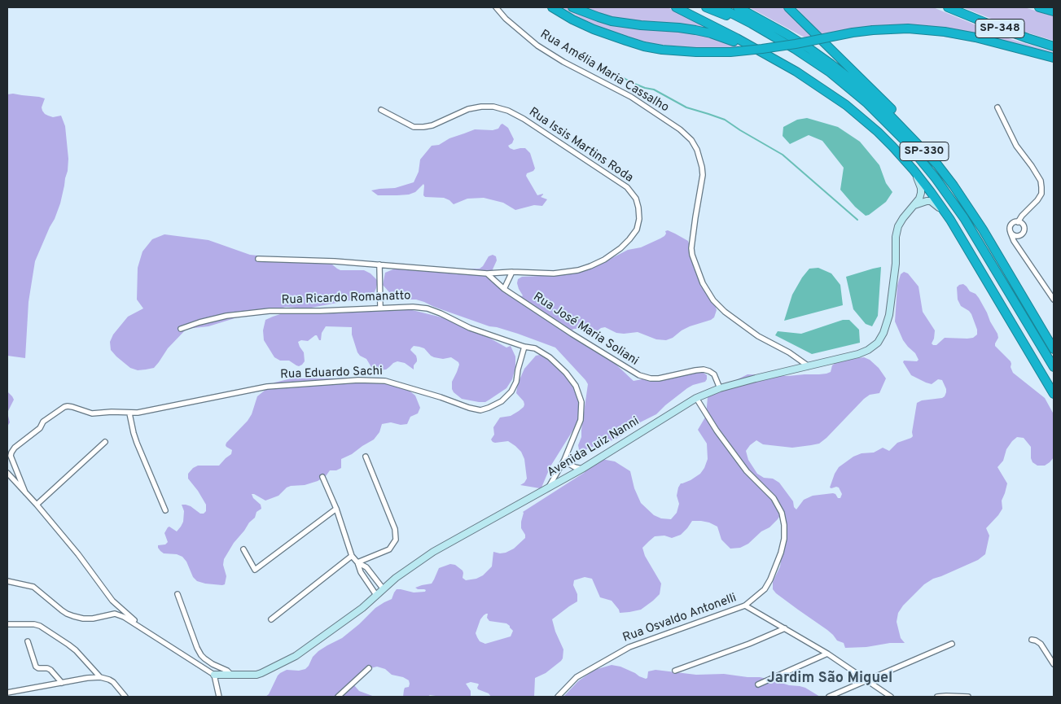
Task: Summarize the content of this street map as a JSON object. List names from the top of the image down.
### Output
{
  "streets": {
    "highway": ["SP-348", "SP-330"],
    "street": [
      "Rua Amélia Maria Cassalho",
      "Rua Issis Martins Roda",
      "Rua Ricardo Romanatto",
      "Rua José Maria Soliani",
      "Rua Eduardo Sachi",
      "Avenida Luiz Nanni",
      "Rua Osvaldo Antonelli"
    ]
  },
  "crossings": [
    ["Rua Amélia Maria Cassalho", "Avenida Luiz Nanni"],
    ["Rua Ricardo Romanatto", "Rua Eduardo Sachi"],
    ["Rua Ricardo Romanatto", "Avenida Luiz Nanni"],
    ["Rua José Maria Soliani", "Avenida Luiz Nanni"],
    ["Avenida Luiz Nanni", "Rua Osvaldo Antonelli"]
  ],
  "districts": ["Jardim São Miguel"]
}
